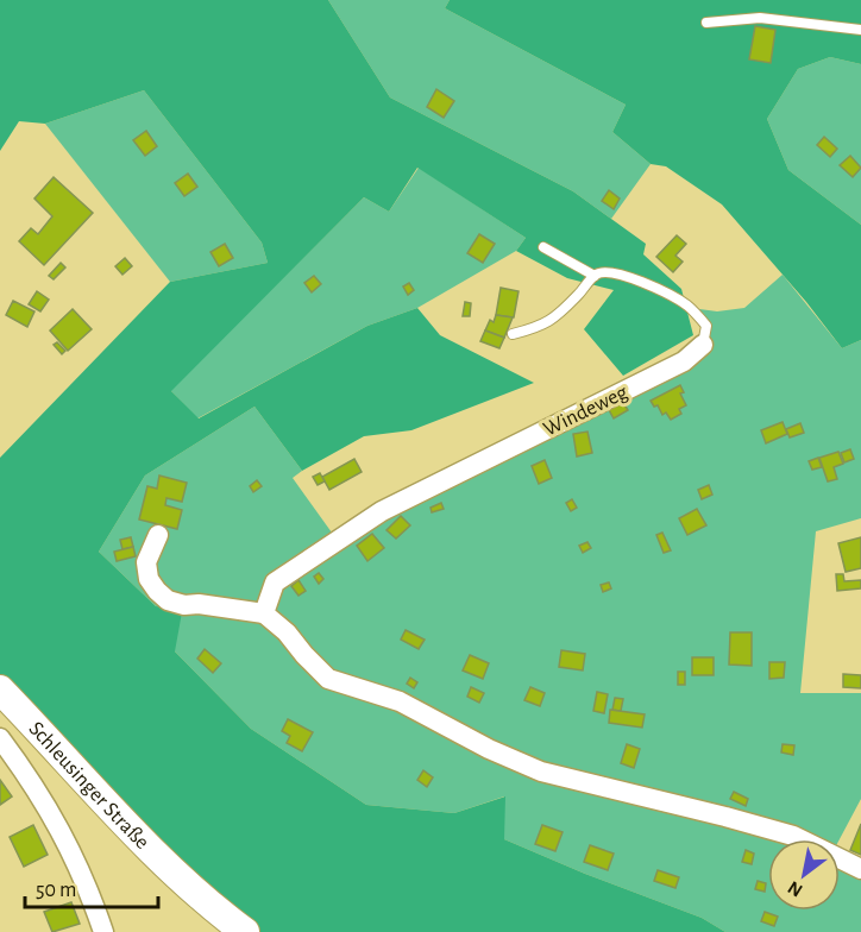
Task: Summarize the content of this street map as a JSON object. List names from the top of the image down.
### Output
{
  "streets": {
    "main road": ["Schleusinger Straße"],
    "street": ["Windeweg"]
  },
  "scale_bar": "50 m",
  "north": "bottom left"
}
